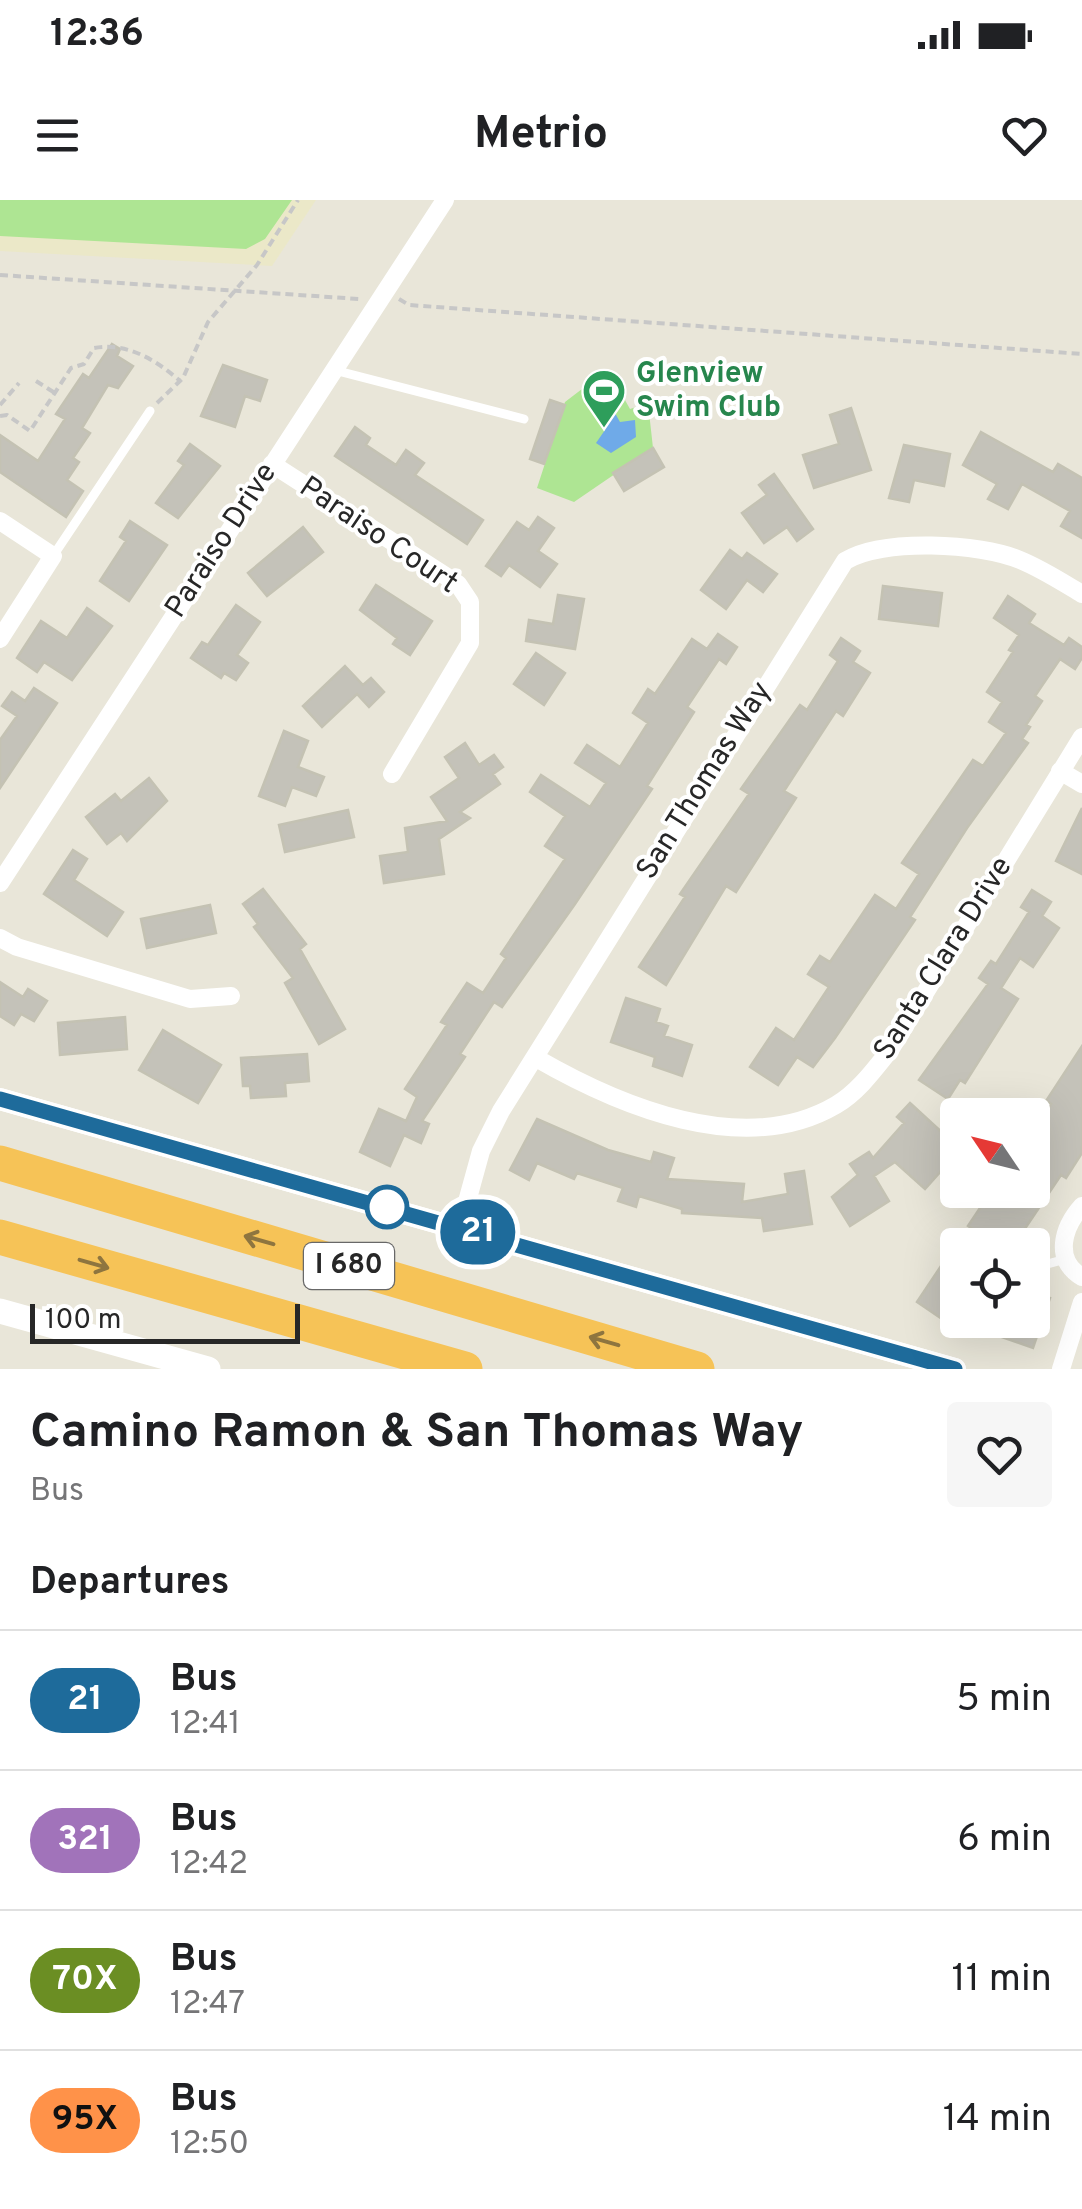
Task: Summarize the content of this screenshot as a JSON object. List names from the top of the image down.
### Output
{
  "streets": {
    "highway": ["I 680"],
    "street": [
      "Paraiso Court",
      "Paraiso Drive",
      "San Thomas Way",
      "Santa Clara Drive"
    ]
  },
  "crossings": [
    ["Paraiso Court", "Paraiso Drive"],
    ["San Thomas Way", "Santa Clara Drive"]
  ],
  "places": {
    "sports": ["Glenview Swim Club"]
  },
  "lines": ["bus line 21"],
  "scale_bar": "100 m",
  "north": "top left",
  "page": {
    "status": "12:36",
    "header": "Metrio",
    "on_map": "21",
    "scale": "100 m",
    "heading": [
      ["Camino Ramon & San Thomas Way", "Bus"],
      "Departures"
    ],
    "list": [
      {
        "mark": "21",
        "name": "Bus",
        "note": "12:41",
        "value": "5 min"
      },
      {
        "mark": "321",
        "name": "Bus",
        "note": "12:42",
        "value": "6 min"
      },
      {
        "mark": "70X",
        "name": "Bus",
        "note": "12:47",
        "value": "11 min"
      },
      {
        "mark": "95X",
        "name": "Bus",
        "note": "12:50",
        "value": "14 min"
      }
    ]
  }
}
